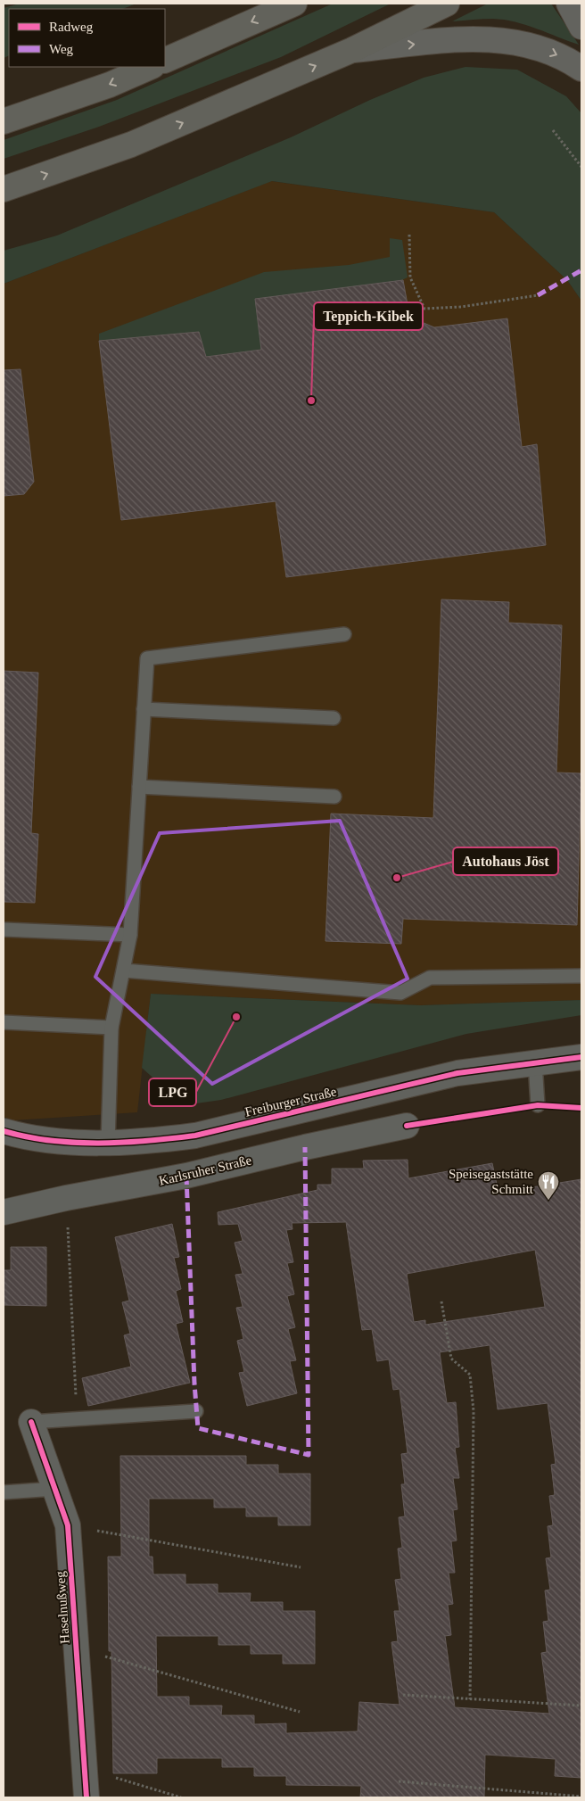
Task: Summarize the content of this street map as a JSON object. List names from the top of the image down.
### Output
{
  "streets": {
    "street": ["Freiburger Straße", "Karlsruher Straße", "Haselnußweg"]
  },
  "places": {
    "other": ["Teppich-Kibek", "Autohaus Jöst", "LPG"],
    "restaurant": ["Speisegaststätte Schmitt"]
  },
  "legend": ["Radweg", "Weg"]
}
